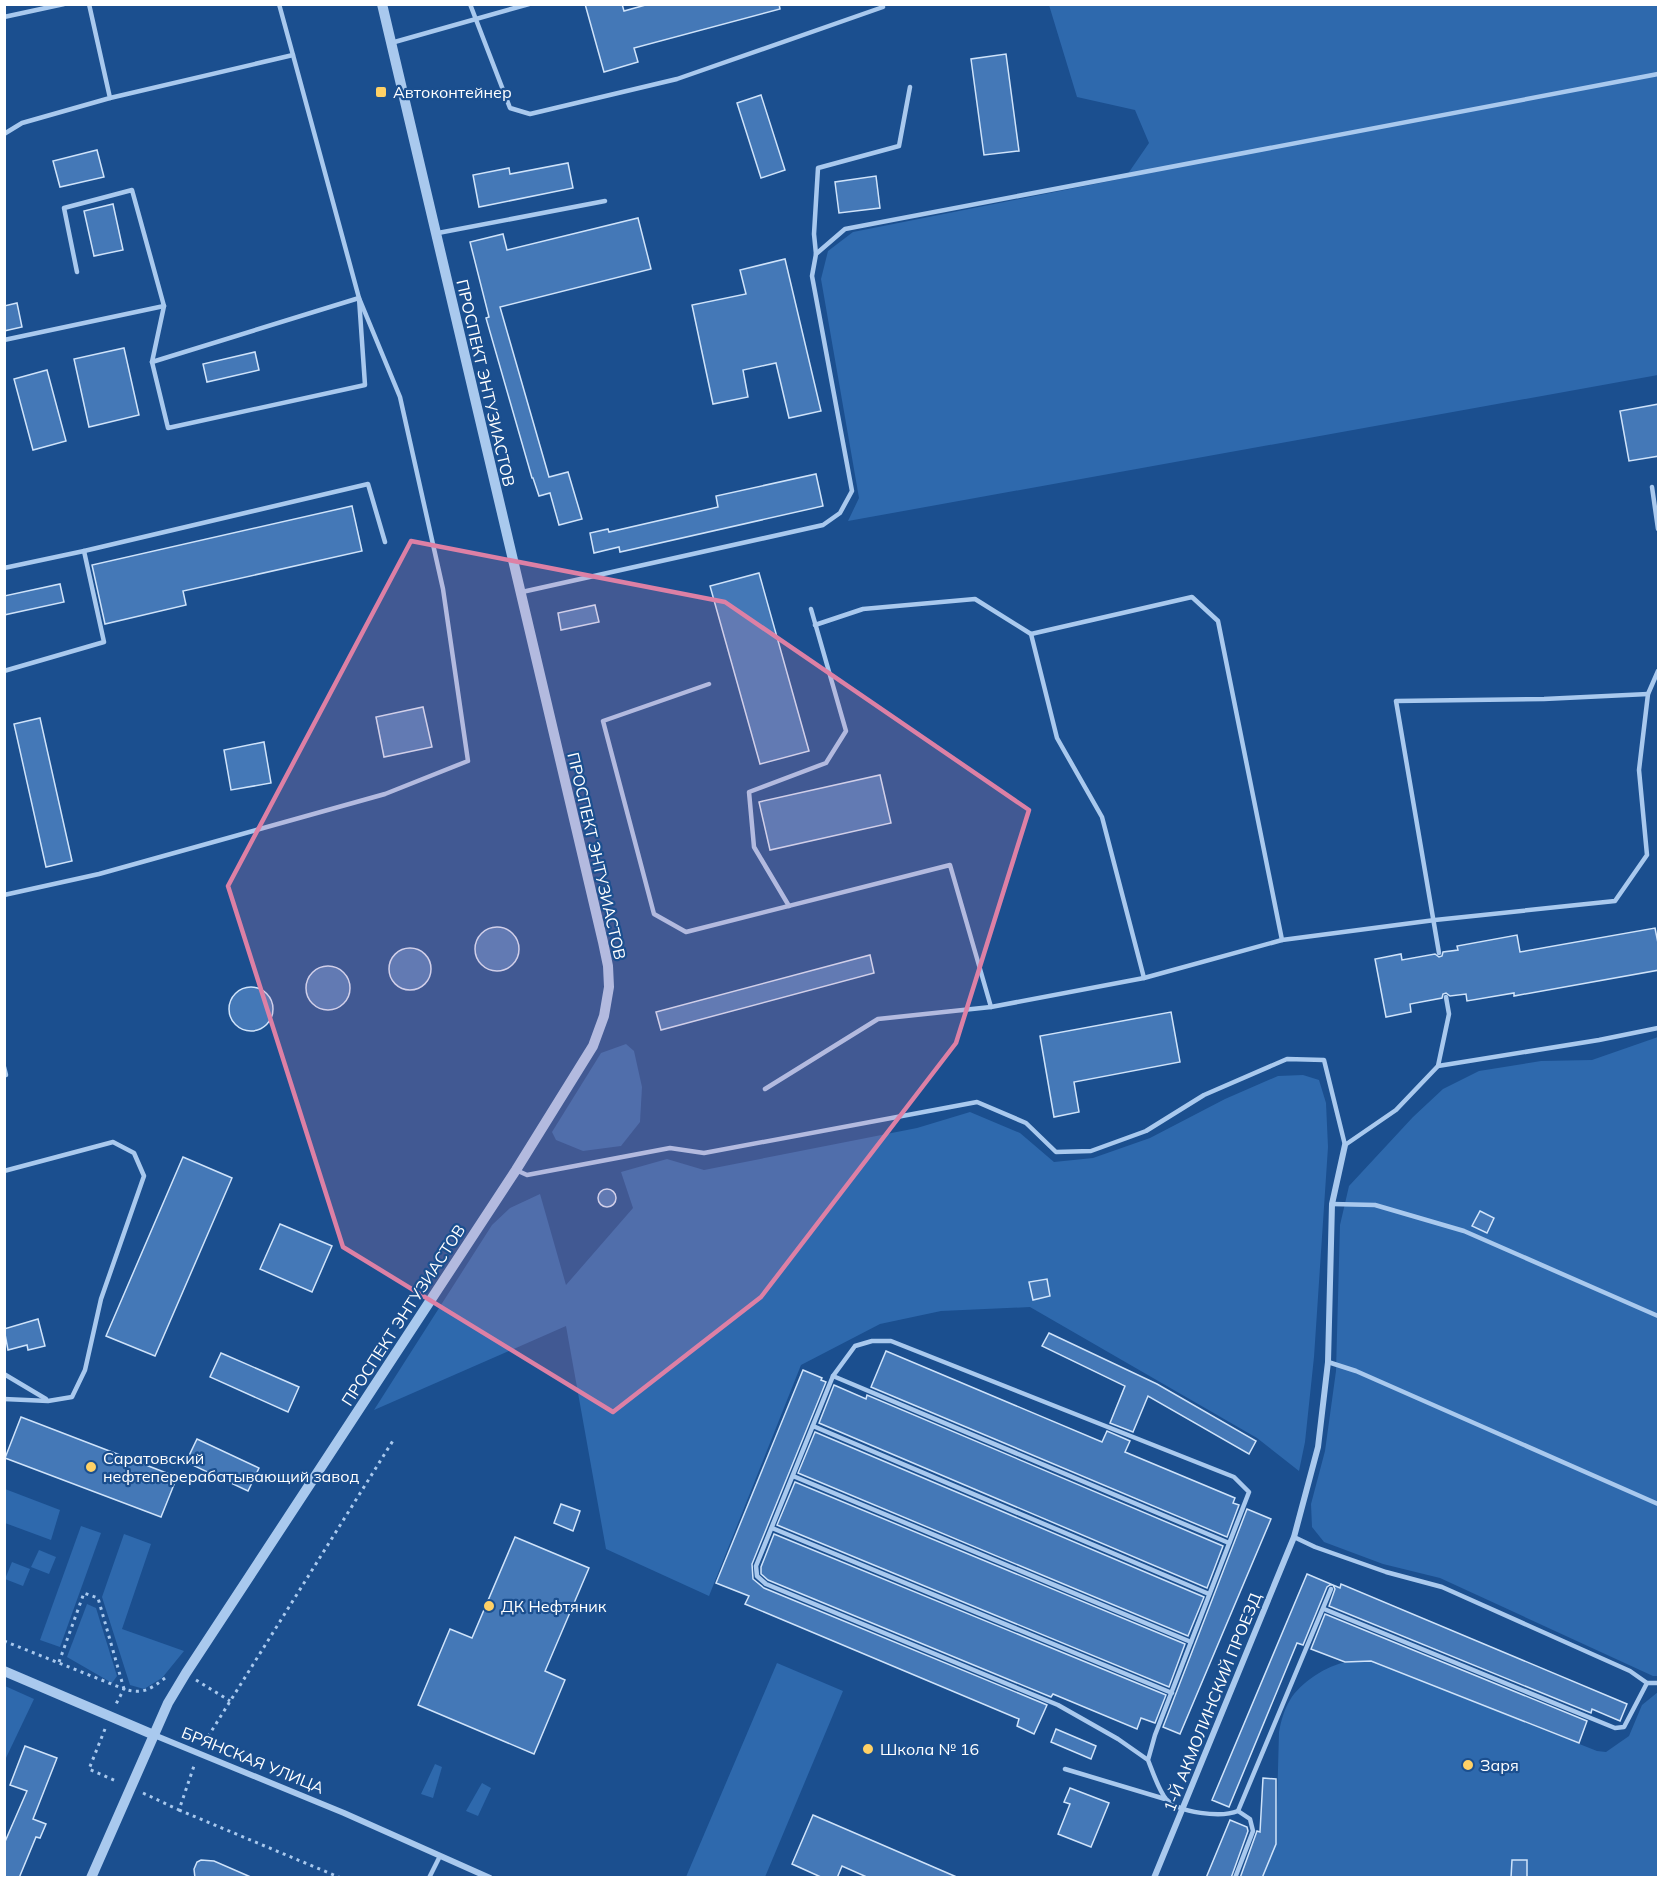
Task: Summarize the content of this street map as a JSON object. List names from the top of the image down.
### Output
{
  "streets": {
    "street": ["ПРОСПЕКТ ЭНТУЗИАСТОВ", "1-Й АКМОЛИНСКИЙ ПРОЕЗД", "БРЯНСКАЯ УЛИЦА"]
  },
  "crossings": [
    ["ПРОСПЕКТ ЭНТУЗИАСТОВ", "БРЯНСКАЯ УЛИЦА"]
  ],
  "places": {
    "transit": ["Автоконтейнер"],
    "other": [
      "Саратовский нефтеперерабатывающий завод",
      "ДК Нефтяник",
      "Школа № 16",
      "Заря"
    ]
  }
}
